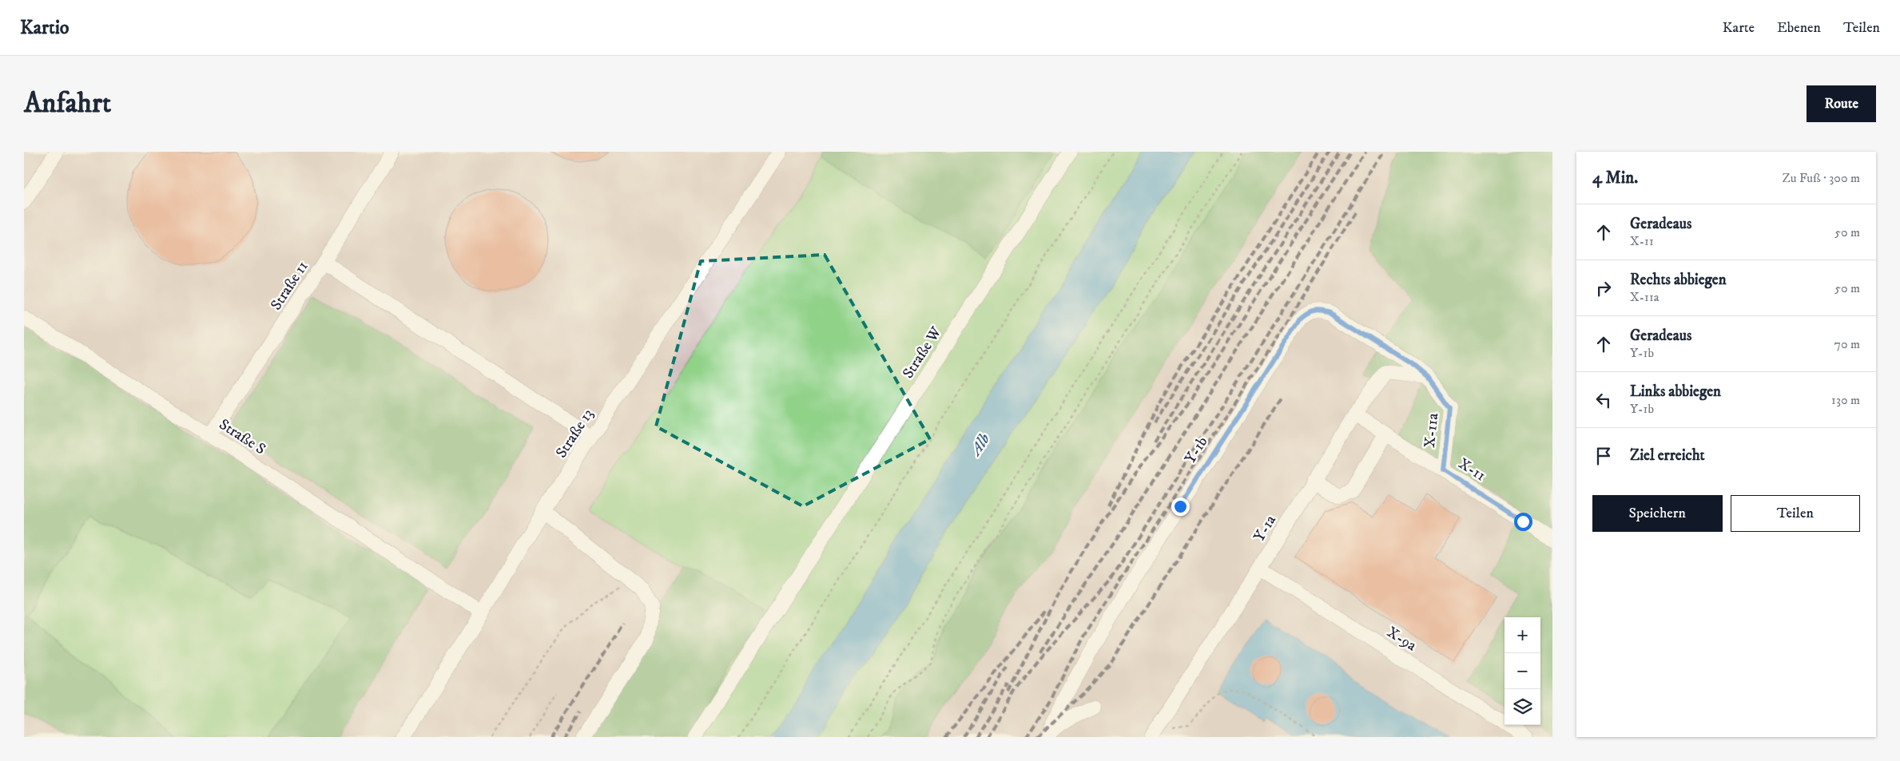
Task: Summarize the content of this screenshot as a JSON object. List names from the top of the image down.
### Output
{
  "streets": {
    "street": [
      "Straße 11",
      "Straße W",
      "X-11a",
      "Straße 13",
      "Straße S",
      "Y-1b",
      "X-11",
      "Y-1a",
      "X-9a"
    ]
  },
  "crossings": [
    ["Straße 11", "Straße S"],
    ["X-11a", "Y-1b"],
    ["X-11a", "X-11"],
    ["X-11a", "Y-1a"],
    ["Straße 13", "Straße S"],
    ["Y-1b", "Y-1a"],
    ["X-11", "Y-1a"],
    ["Y-1a", "X-9a"]
  ],
  "water": ["Alb"],
  "page": {
    "header": "Kartio",
    "nav": ["Karte", "Ebenen", "Teilen"],
    "buttons": [
      "Route",
      ["Speichern", "Teilen"]
    ],
    "title": "Anfahrt",
    "heading": ["4 Min.", "Zu Fuß · 300 m"],
    "list": [
      ["Geradeaus", "X-11", "50 m"],
      ["Rechts abbiegen", "X-11a", "50 m"],
      ["Geradeaus", "Y-1b", "70 m"],
      ["Links abbiegen", "Y-1b", "130 m"],
      "Ziel erreicht"
    ],
    "map_buttons": ["+", "−"]
  }
}
